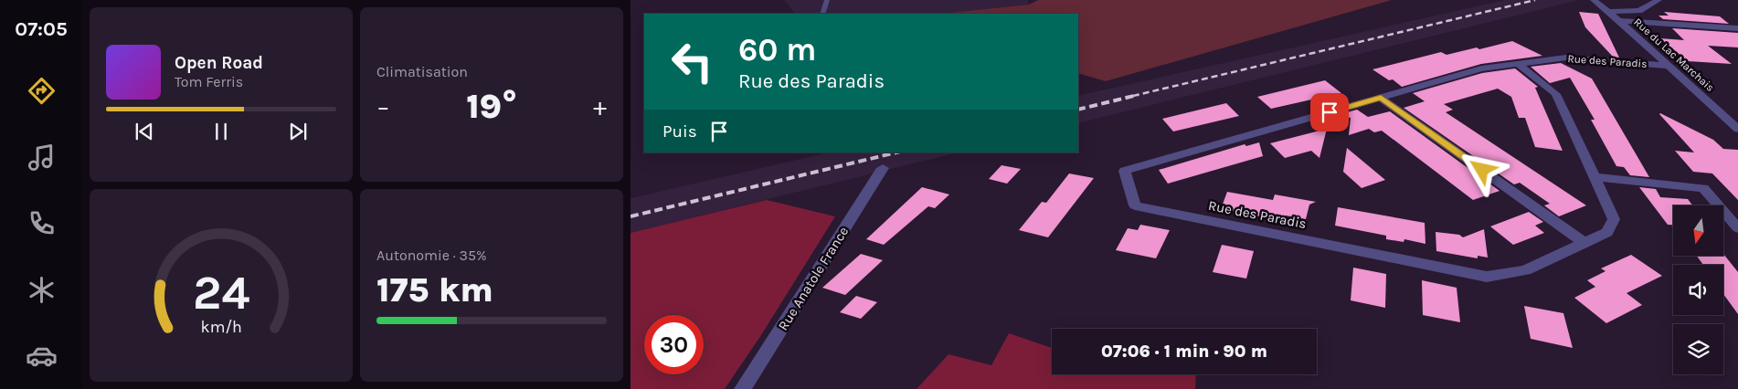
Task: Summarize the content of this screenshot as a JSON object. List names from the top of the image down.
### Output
{
  "streets": {
    "street": ["Rue du Lac Marchais", "Rue des Paradis", "Rue Anatole France"]
  },
  "crossings": [
    ["Rue du Lac Marchais", "Rue des Paradis"]
  ],
  "north": "bottom",
  "page": {
    "tabs": "07:05",
    "tile": [
      "Climatisation",
      ["Autonomie · 35%", "175 km"]
    ],
    "turn": ["60 m", "Rue des Paradis"],
    "song": ["Open Road", "Tom Ferris"],
    "heat": ["−", "19°", "+"],
    "then": "Puis",
    "limit": "30",
    "trip": "07:06 · 1 min · 90 m",
    "gauge": ["24", "km/h"]
  }
}
